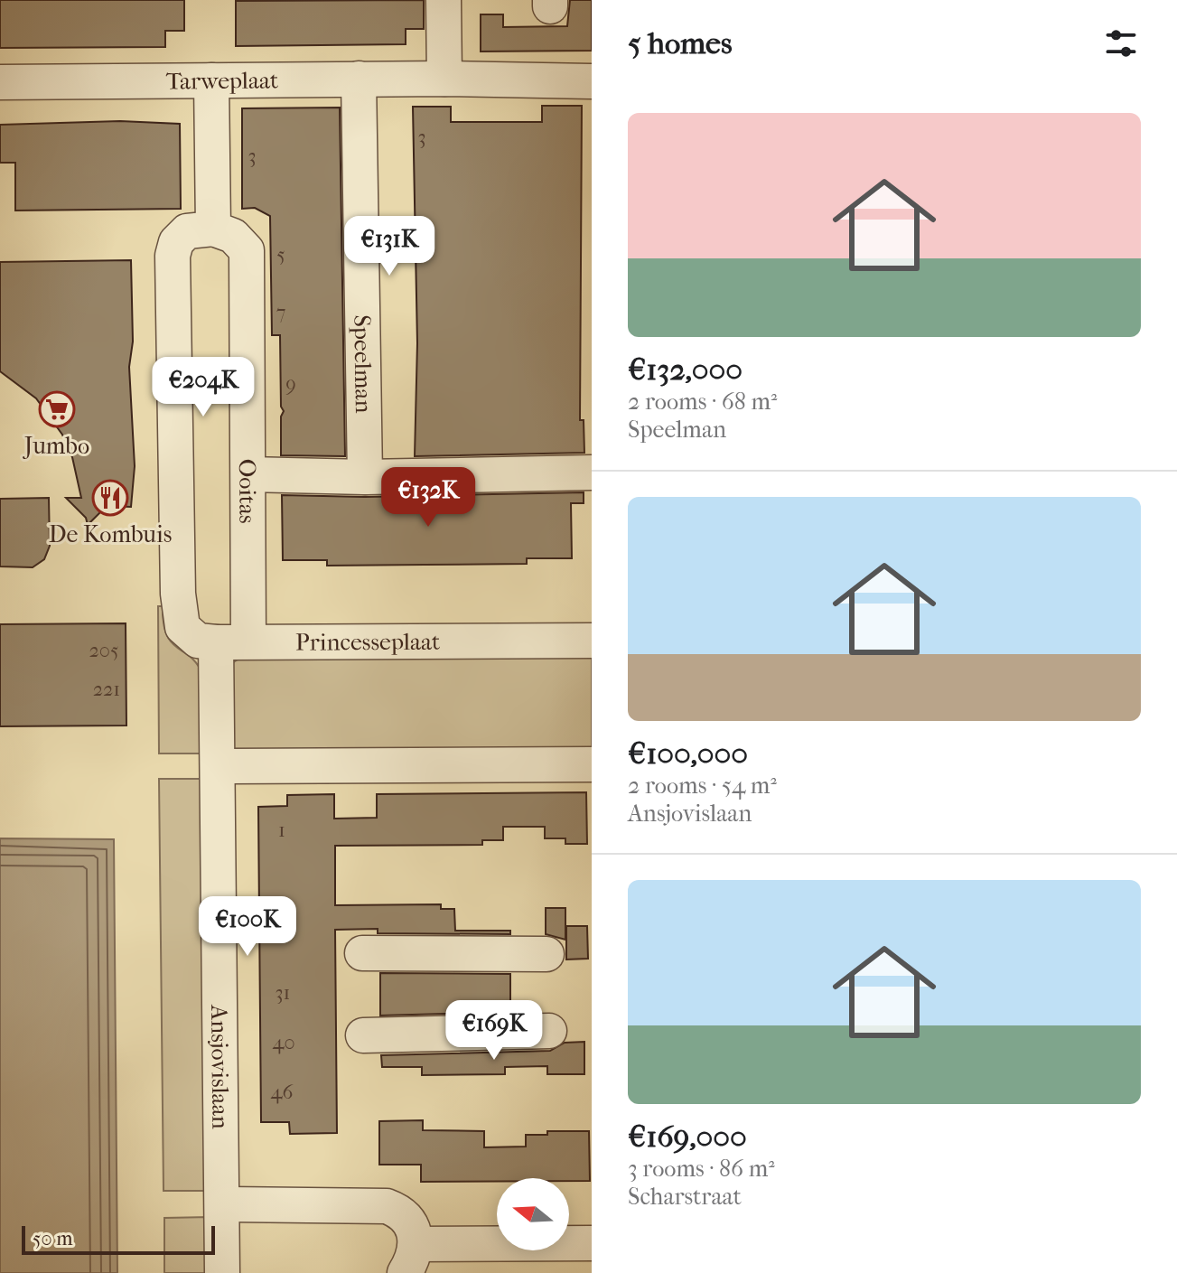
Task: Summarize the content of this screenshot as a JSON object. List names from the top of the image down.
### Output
{
  "streets": {
    "street": [
      "Tarweplaat",
      "Speelman",
      "Ooitas",
      "Princesseplaat",
      "Ansjovislaan"
    ]
  },
  "crossings": [
    ["Tarweplaat", "Speelman"],
    ["Ooitas", "Princesseplaat"],
    ["Ooitas", "Ansjovislaan"],
    ["Princesseplaat", "Ansjovislaan"]
  ],
  "places": {
    "supermarket": ["Jumbo"],
    "restaurant": ["De Kombuis"]
  },
  "house_numbers": [
    "3",
    "3",
    "5",
    "7",
    "9",
    "205",
    "221",
    "1",
    "31",
    "40",
    "46"
  ],
  "scale_bar": "50 m",
  "north": "left",
  "page": {
    "heading": "5 homes",
    "list": [
      {
        "name": "€132,000",
        "note": "2 rooms · 68 m² · Speelman"
      },
      {
        "name": "€100,000",
        "note": "2 rooms · 54 m² · Ansjovislaan"
      },
      {
        "name": "€169,000",
        "note": "3 rooms · 86 m² · Scharstraat"
      }
    ],
    "price": [
      "€131K",
      "€204K",
      "€132K",
      "€100K",
      "€169K"
    ],
    "scale": "50 m"
  }
}
